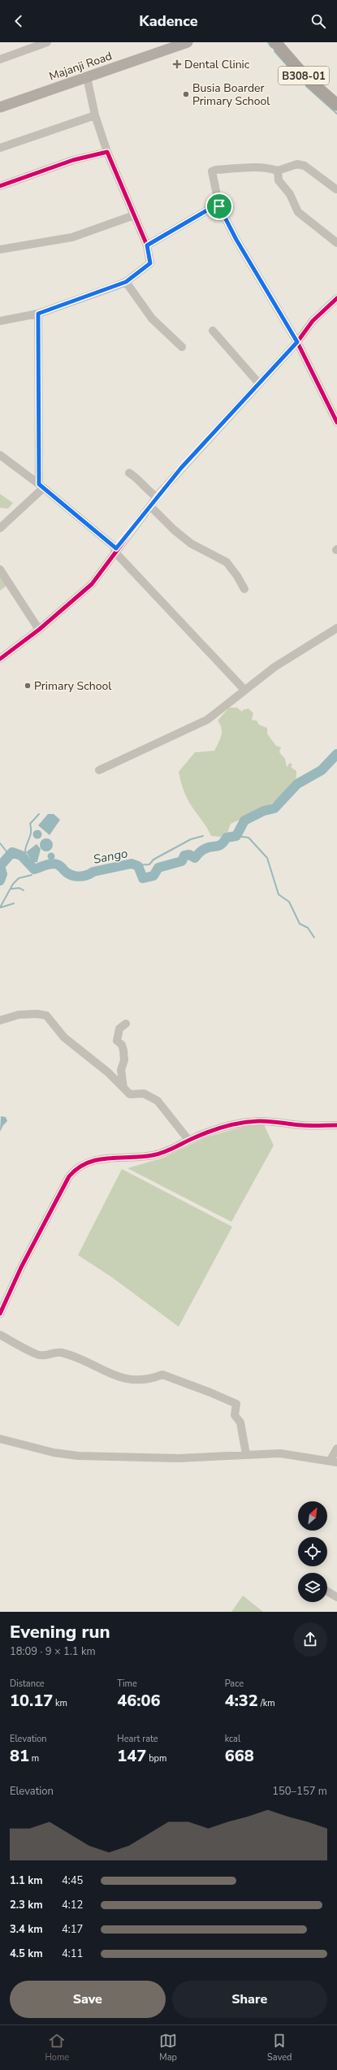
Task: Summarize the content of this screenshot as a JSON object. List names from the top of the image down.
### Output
{
  "streets": {
    "highway": ["B308-01"],
    "main road": ["Majanji Road"]
  },
  "water": ["Sango"],
  "places": {
    "health": ["Dental Clinic"],
    "other": ["Busia Boarder Primary School", "Primary School"]
  },
  "north": "top right",
  "page": {
    "header": "Kadence",
    "heading": ["Evening run", "18:09 · 9 × 1.1 km"],
    "stats": [
      ["Distance", "10.17 km"],
      ["Time", "46:06"],
      ["Pace", "4:32 /km"],
      ["Elevation", "81 m"],
      ["Heart rate", "147 bpm"],
      ["kcal", "668"]
    ],
    "chart": ["Elevation", "150–157 m"],
    "list": [
      {
        "name": "1.1 km",
        "note": "4:45"
      },
      {
        "name": "2.3 km",
        "note": "4:12"
      },
      {
        "name": "3.4 km",
        "note": "4:17"
      },
      {
        "name": "4.5 km",
        "note": "4:11"
      }
    ],
    "buttons": ["Save", "Share"],
    "tabs": ["Home", "Map", "Saved"]
  }
}
